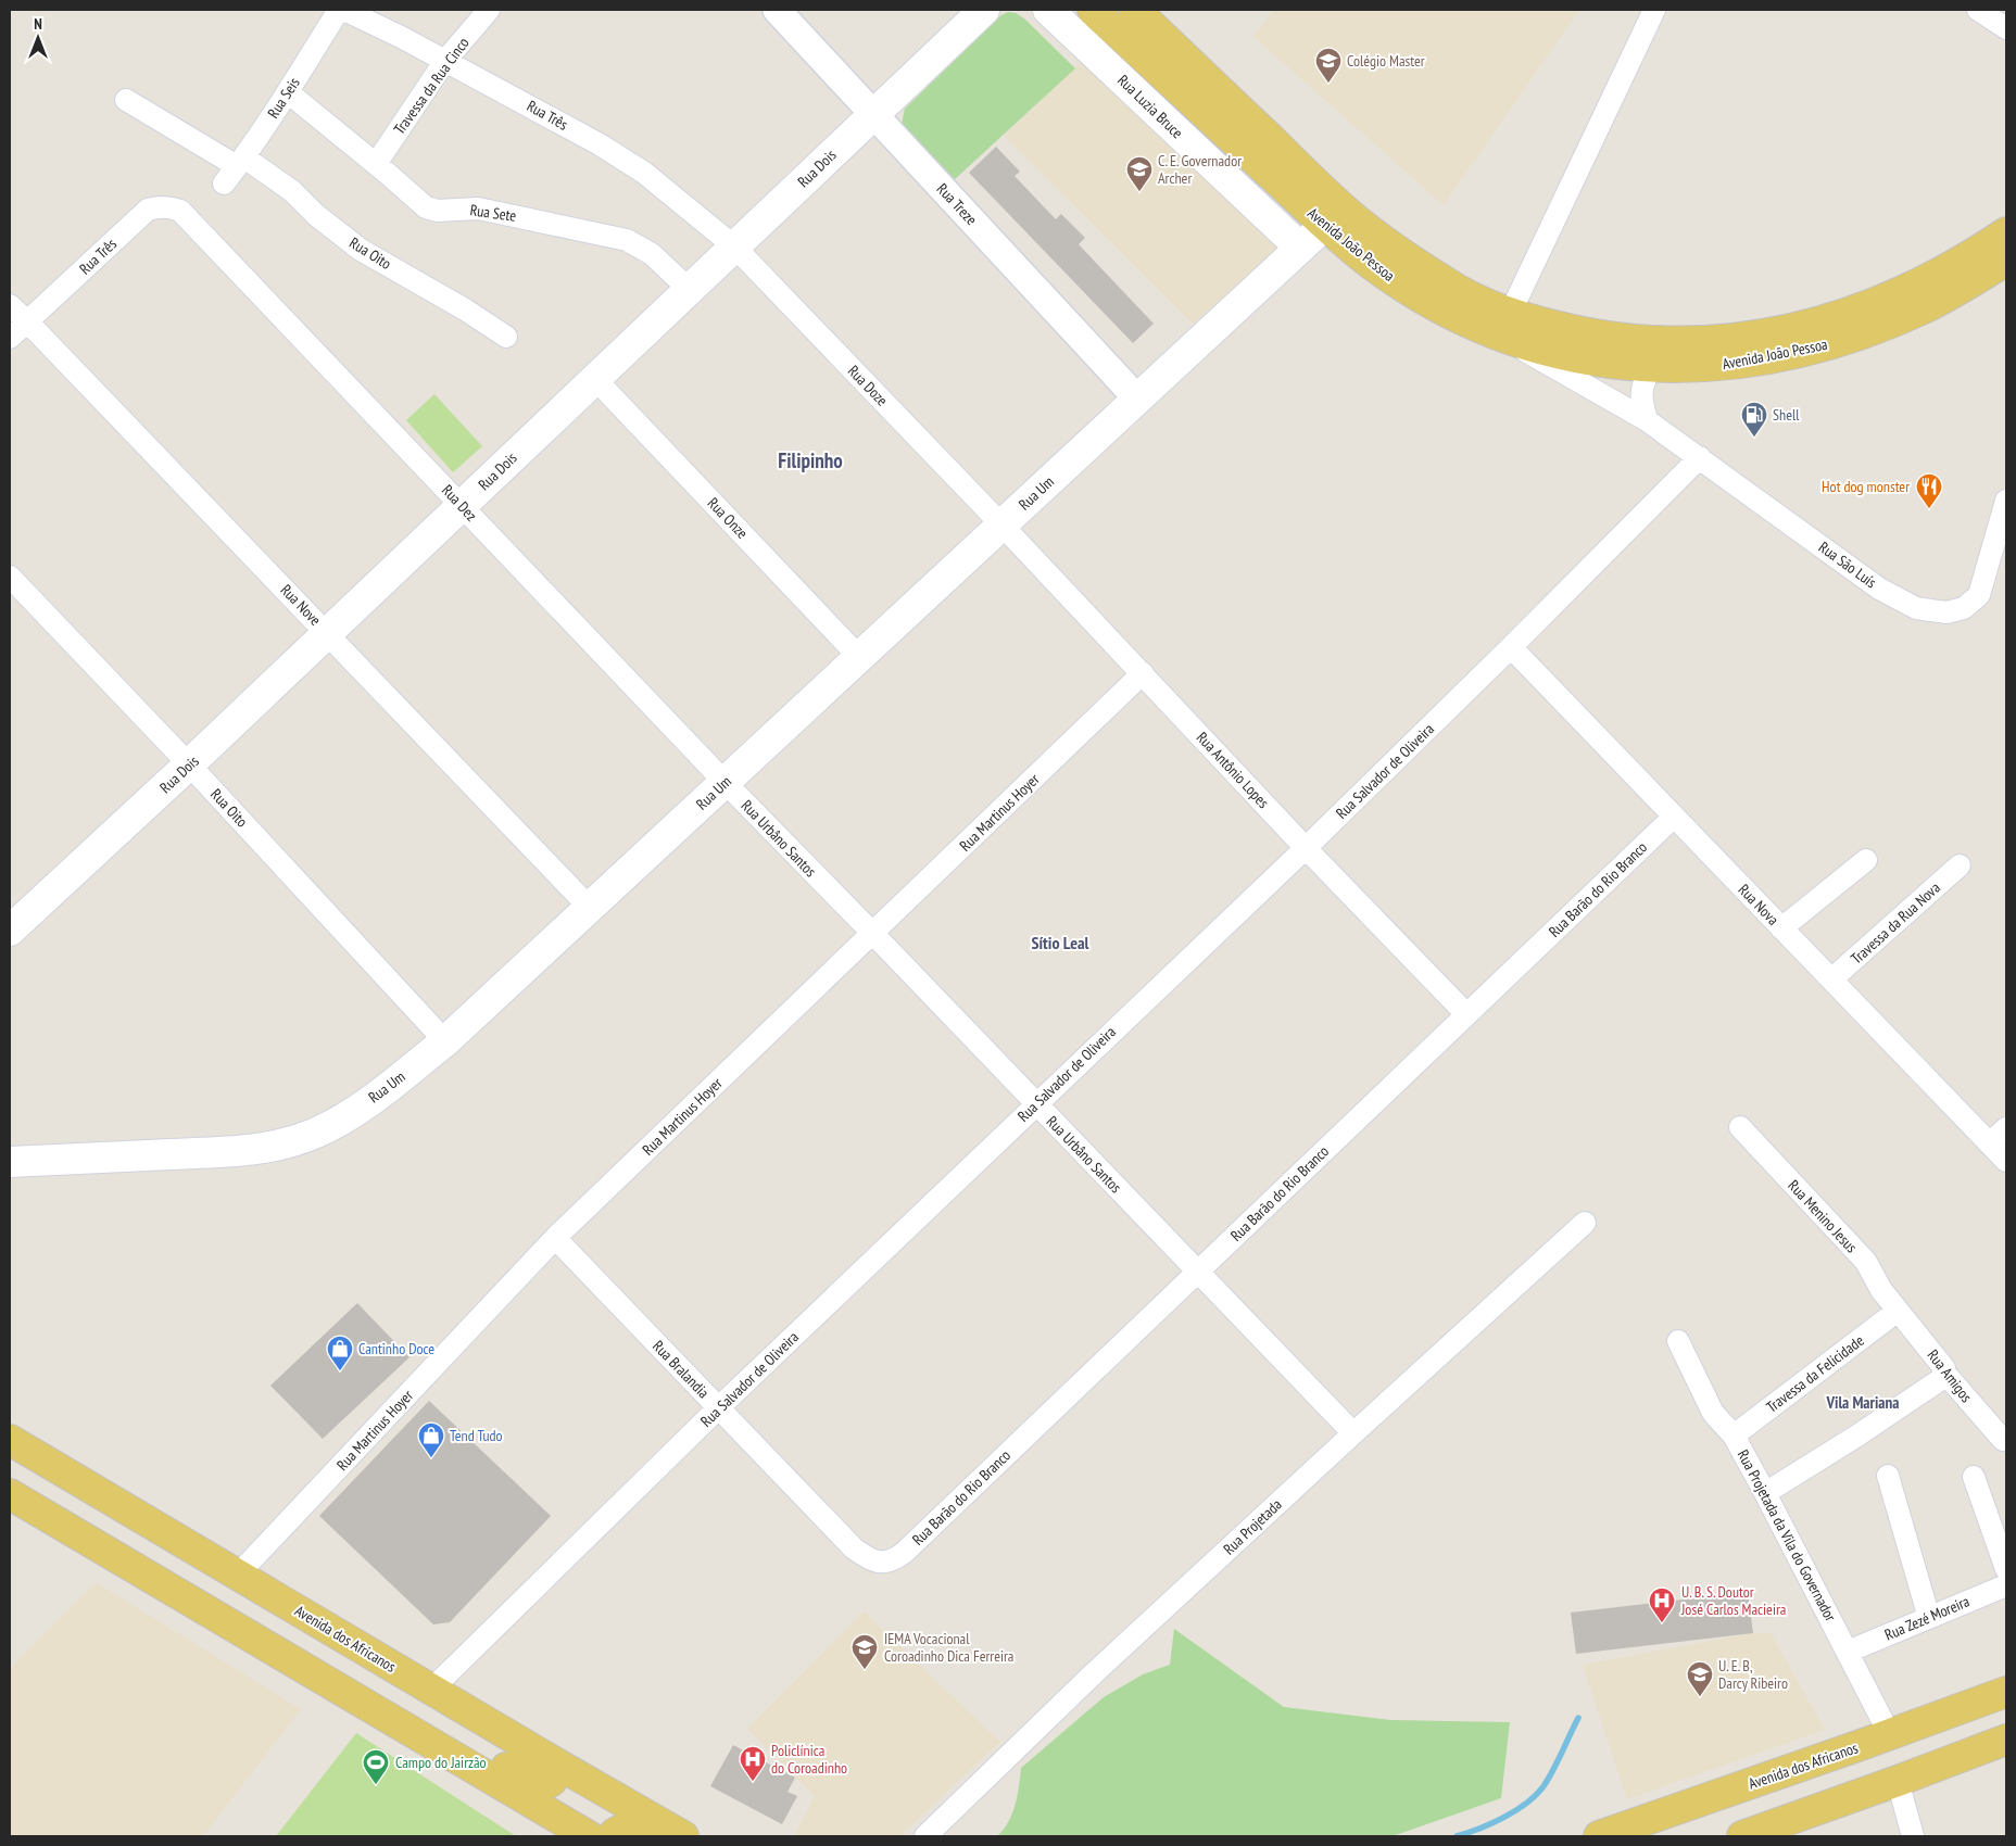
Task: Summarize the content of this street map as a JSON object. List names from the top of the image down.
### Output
{
  "streets": {
    "main road": [
      "Rua Luzia Bruce",
      "Rua Dois",
      "Avenida João Pessoa",
      "Rua Um",
      "Avenida dos Africanos"
    ],
    "street": [
      "Travessa da Rua Cinco",
      "Rua Seis",
      "Rua Três",
      "Rua Treze",
      "Rua Sete",
      "Rua Oito",
      "Rua Doze",
      "Rua Dez",
      "Rua Onze",
      "Rua São Luís",
      "Rua Nove",
      "Rua Antônio Lopes",
      "Rua Salvador de Oliveira",
      "Rua Martinus Hoyer",
      "Rua Urbâno Santos",
      "Rua Barão do Rio Branco",
      "Rua Nova",
      "Travessa da Rua Nova",
      "Rua Menino Jesus",
      "Rua Bralandia",
      "Travessa da Felicidade",
      "Rua Amigos",
      "Rua Projetada",
      "Rua Projetada da Vila do Governador",
      "Rua Zezé Moreira"
    ]
  },
  "crossings": [
    ["Travessa da Rua Cinco", "Rua Três"],
    ["Travessa da Rua Cinco", "Rua Sete"],
    ["Rua Seis", "Rua Sete"],
    ["Rua Seis", "Rua Oito"],
    ["Rua Luzia Bruce", "Rua Um"],
    ["Rua Três", "Rua Dois"],
    ["Rua Três", "Rua Doze"],
    ["Rua Três", "Rua Dez"],
    ["Rua Três", "Rua Nove"],
    ["Rua Dois", "Rua Treze"],
    ["Rua Dois", "Rua Sete"],
    ["Rua Dois", "Rua Oito"],
    ["Rua Dois", "Rua Doze"],
    ["Rua Dois", "Rua Dez"],
    ["Rua Dois", "Rua Onze"],
    ["Rua Dois", "Rua Nove"],
    ["Rua Treze", "Rua Um"],
    ["Avenida João Pessoa", "Rua Um"],
    ["Avenida João Pessoa", "Rua São Luís"],
    ["Rua Oito", "Rua Um"],
    ["Rua Doze", "Rua Um"],
    ["Rua Doze", "Rua Antônio Lopes"],
    ["Rua Um", "Rua Dez"],
    ["Rua Um", "Rua Onze"],
    ["Rua Um", "Rua Nove"],
    ["Rua Um", "Rua Antônio Lopes"],
    ["Rua Um", "Rua Urbâno Santos"],
    ["Rua Dez", "Rua Urbâno Santos"],
    ["Rua São Luís", "Rua Salvador de Oliveira"],
    ["Rua Antônio Lopes", "Rua Salvador de Oliveira"],
    ["Rua Antônio Lopes", "Rua Martinus Hoyer"],
    ["Rua Antônio Lopes", "Rua Barão do Rio Branco"],
    ["Rua Salvador de Oliveira", "Rua Urbâno Santos"],
    ["Rua Salvador de Oliveira", "Rua Nova"],
    ["Rua Salvador de Oliveira", "Rua Bralandia"],
    ["Rua Salvador de Oliveira", "Avenida dos Africanos"],
    ["Rua Martinus Hoyer", "Rua Urbâno Santos"],
    ["Rua Martinus Hoyer", "Rua Bralandia"],
    ["Rua Martinus Hoyer", "Avenida dos Africanos"],
    ["Rua Urbâno Santos", "Rua Barão do Rio Branco"],
    ["Rua Urbâno Santos", "Rua Projetada"],
    ["Rua Barão do Rio Branco", "Rua Nova"],
    ["Rua Barão do Rio Branco", "Rua Bralandia"],
    ["Rua Nova", "Travessa da Rua Nova"],
    ["Rua Menino Jesus", "Travessa da Felicidade"],
    ["Rua Menino Jesus", "Rua Amigos"],
    ["Travessa da Felicidade", "Rua Amigos"],
    ["Travessa da Felicidade", "Rua Projetada da Vila do Governador"],
    ["Rua Projetada da Vila do Governador", "Rua Zezé Moreira"],
    ["Rua Projetada da Vila do Governador", "Avenida dos Africanos"]
  ],
  "districts": ["Filipinho", "Sítio Leal", "Vila Mariana"],
  "places": {
    "school or university": [
      "Colégio Master",
      "C. E. Governador Archer",
      "IEMA Vocacional Coroadinho Dica Ferreira",
      "U. E. B, Darcy Ribeiro"
    ],
    "fuel station": ["Shell"],
    "restaurant": ["Hot dog monster"],
    "shop": ["Cantinho Doce", "Tend Tudo"],
    "hospital": ["U. B. S. Doutor José Carlos Macieira", "Policlínica do Coroadinho"],
    "sports": ["Campo do Jairzão"]
  },
  "north": "top"
}
